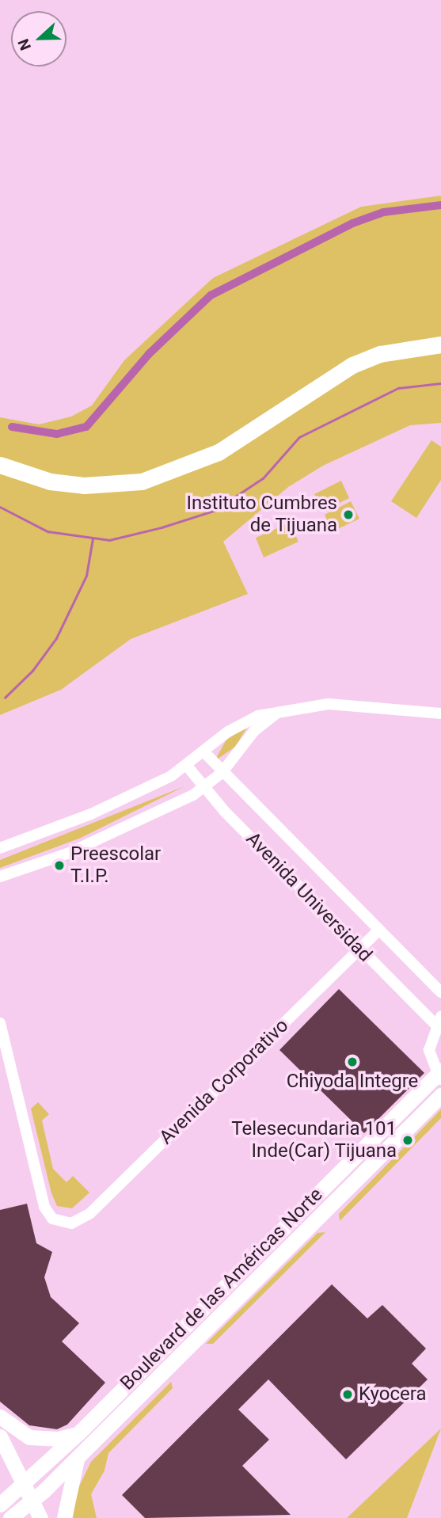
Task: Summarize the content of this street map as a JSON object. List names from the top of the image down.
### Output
{
  "streets": {
    "main road": ["Boulevard de las Américas Norte"],
    "street": ["Avenida Universidad", "Avenida Corporativo"]
  },
  "crossings": [
    ["Avenida Universidad", "Avenida Corporativo"]
  ],
  "places": [
    "Instituto Cumbres de Tijuana",
    "Preescolar T.I.P.",
    "Chiyoda Integre",
    "Telesecundaria 101 Inde(Car) Tijuana",
    "Kyocera"
  ],
  "north": "left"
}
